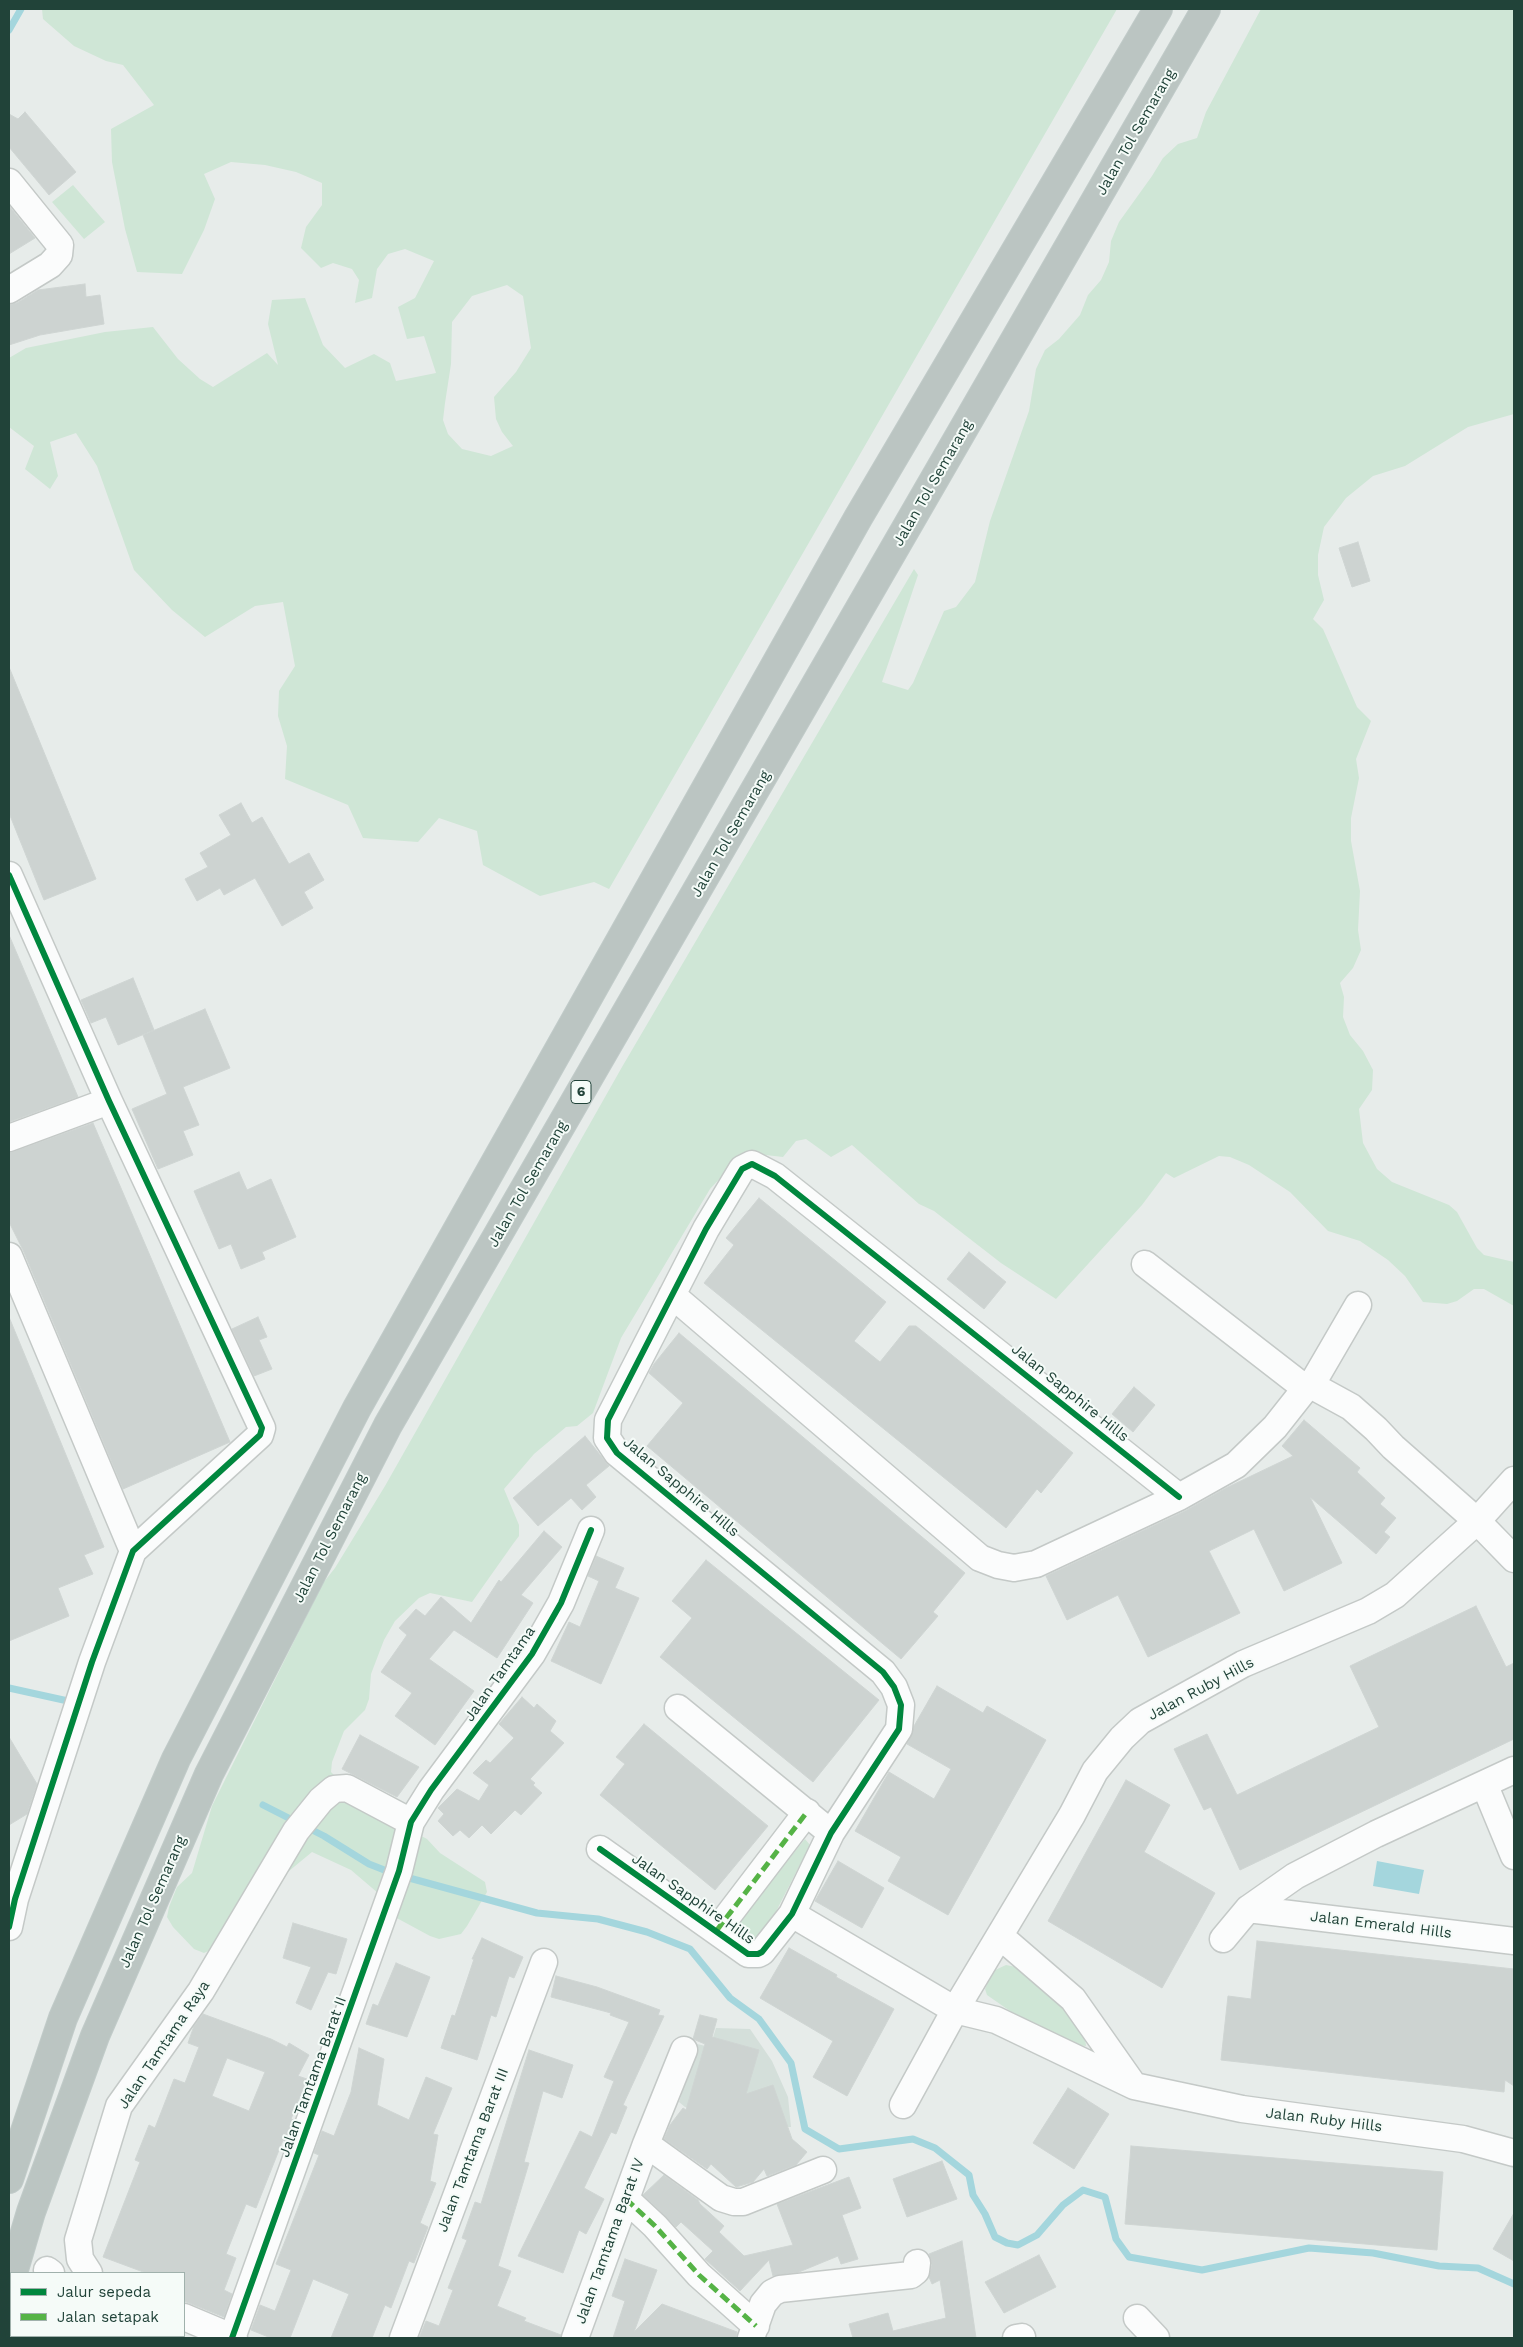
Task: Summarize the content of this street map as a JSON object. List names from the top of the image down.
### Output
{
  "streets": {
    "highway": ["Jalan Tol Semarang", "6"],
    "street": [
      "Jalan Sapphire Hills",
      "Jalan Tamtama",
      "Jalan Ruby Hills",
      "Jalan Emerald Hills",
      "Jalan Tamtama Raya",
      "Jalan Tamtama Barat II",
      "Jalan Tamtama Barat III",
      "Jalan Tamtama Barat IV"
    ]
  },
  "crossings": [
    ["Jalan Tamtama", "Jalan Tamtama Raya"],
    ["Jalan Tamtama", "Jalan Tamtama Barat II"],
    ["Jalan Tamtama Raya", "Jalan Tamtama Barat II"]
  ],
  "legend": ["Jalur sepeda", "Jalan setapak"]
}
